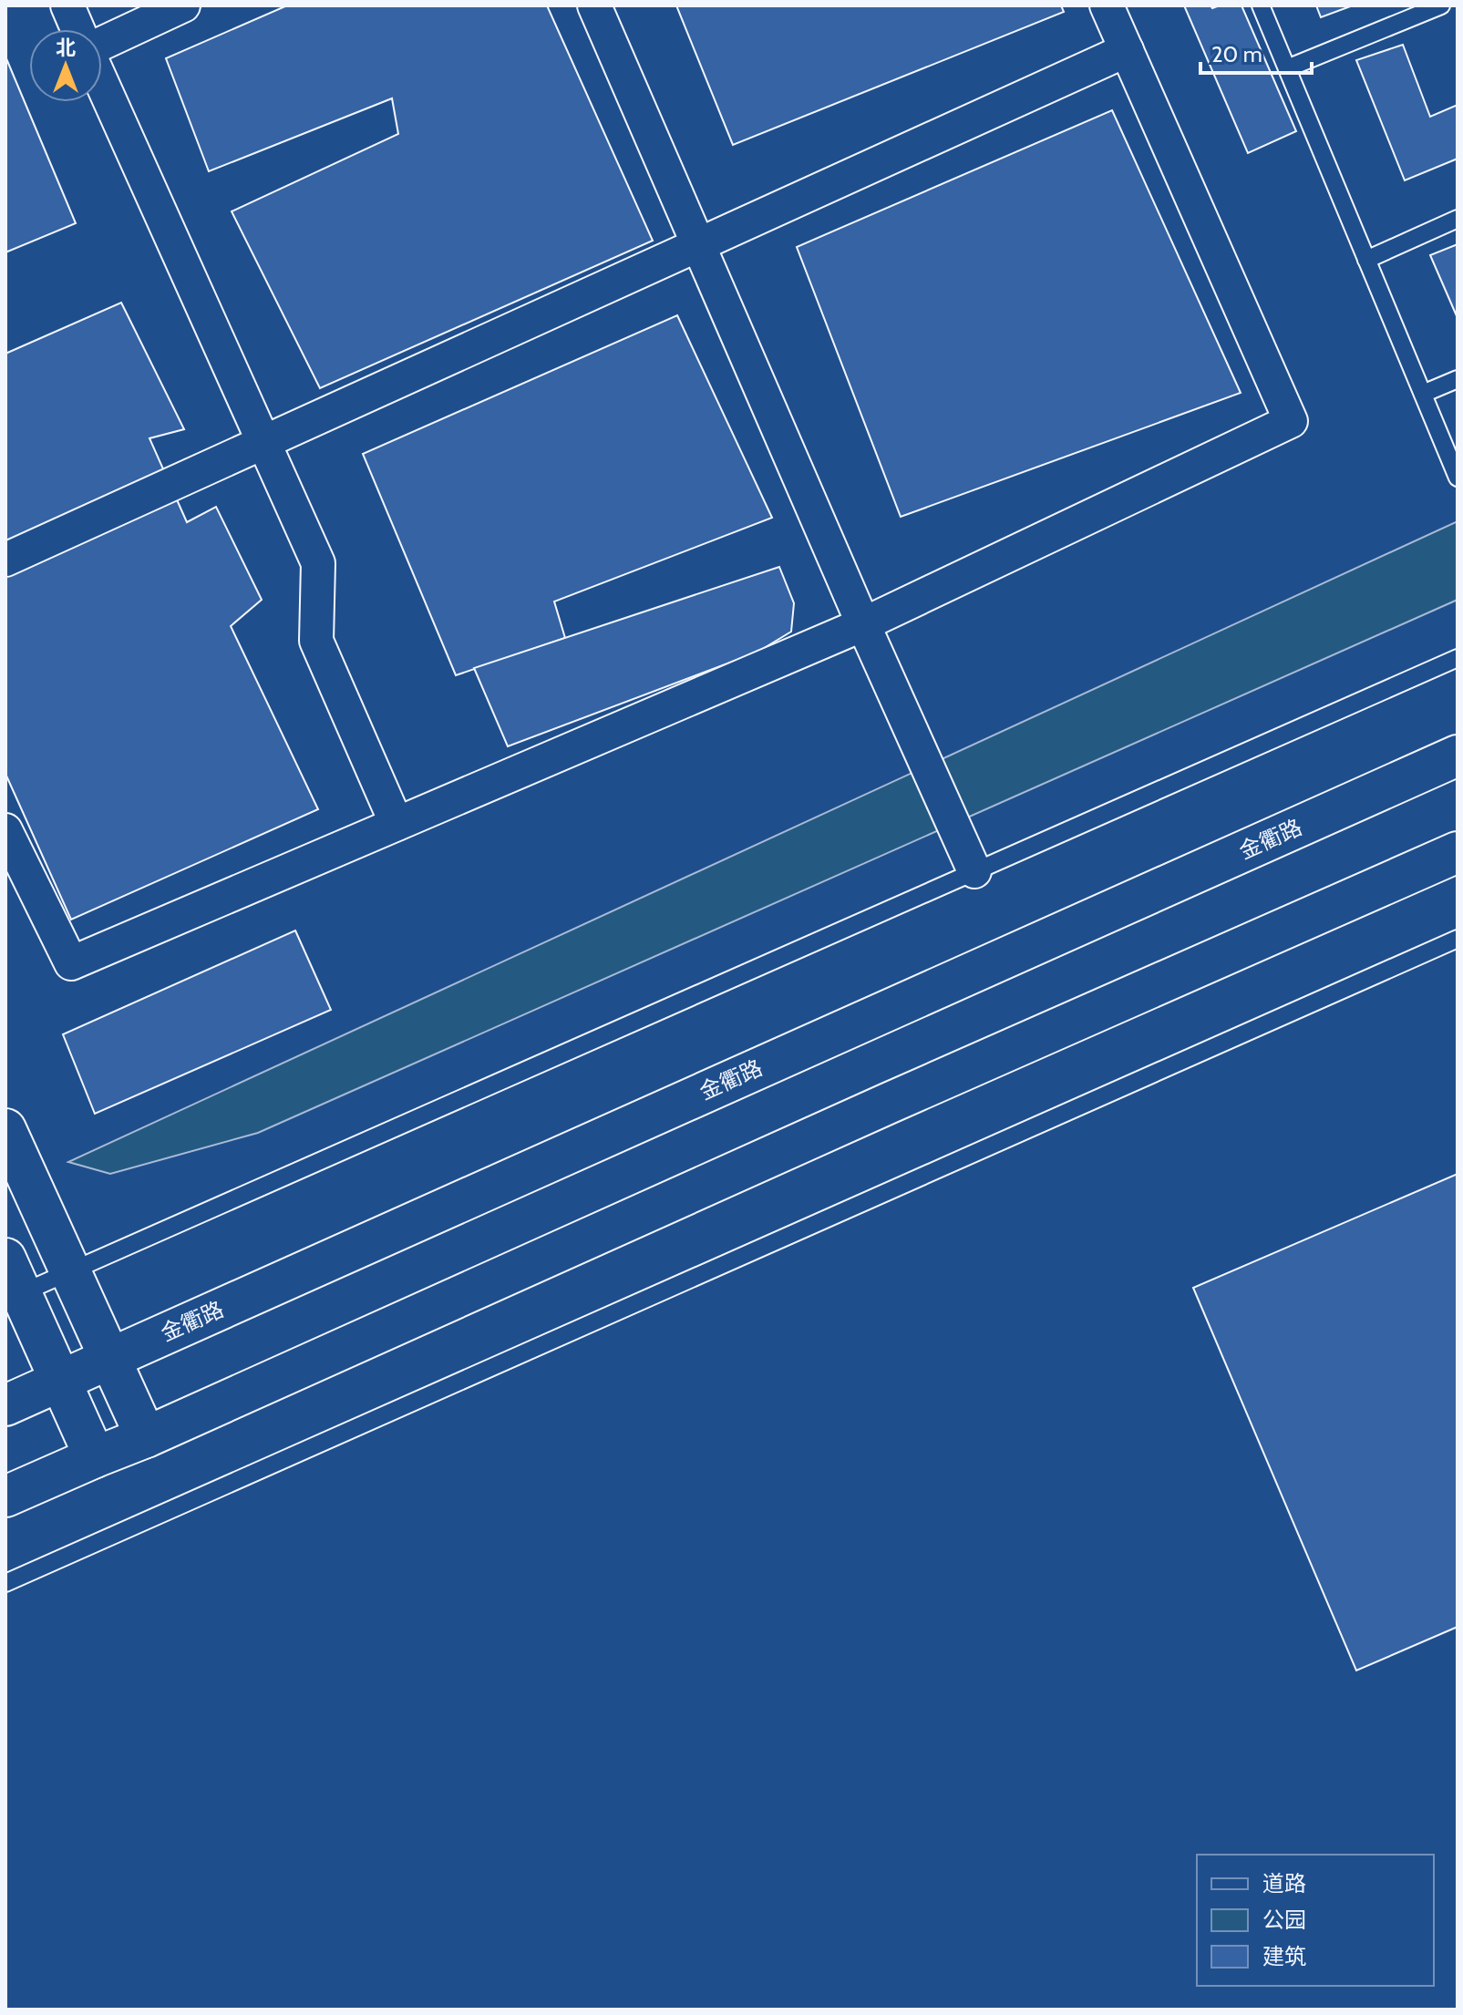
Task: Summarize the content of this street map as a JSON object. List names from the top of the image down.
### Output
{
  "streets": {
    "main road": ["金衢路"]
  },
  "legend": ["道路", "公园", "建筑"],
  "scale_bar": "20 m",
  "north": "top"
}
